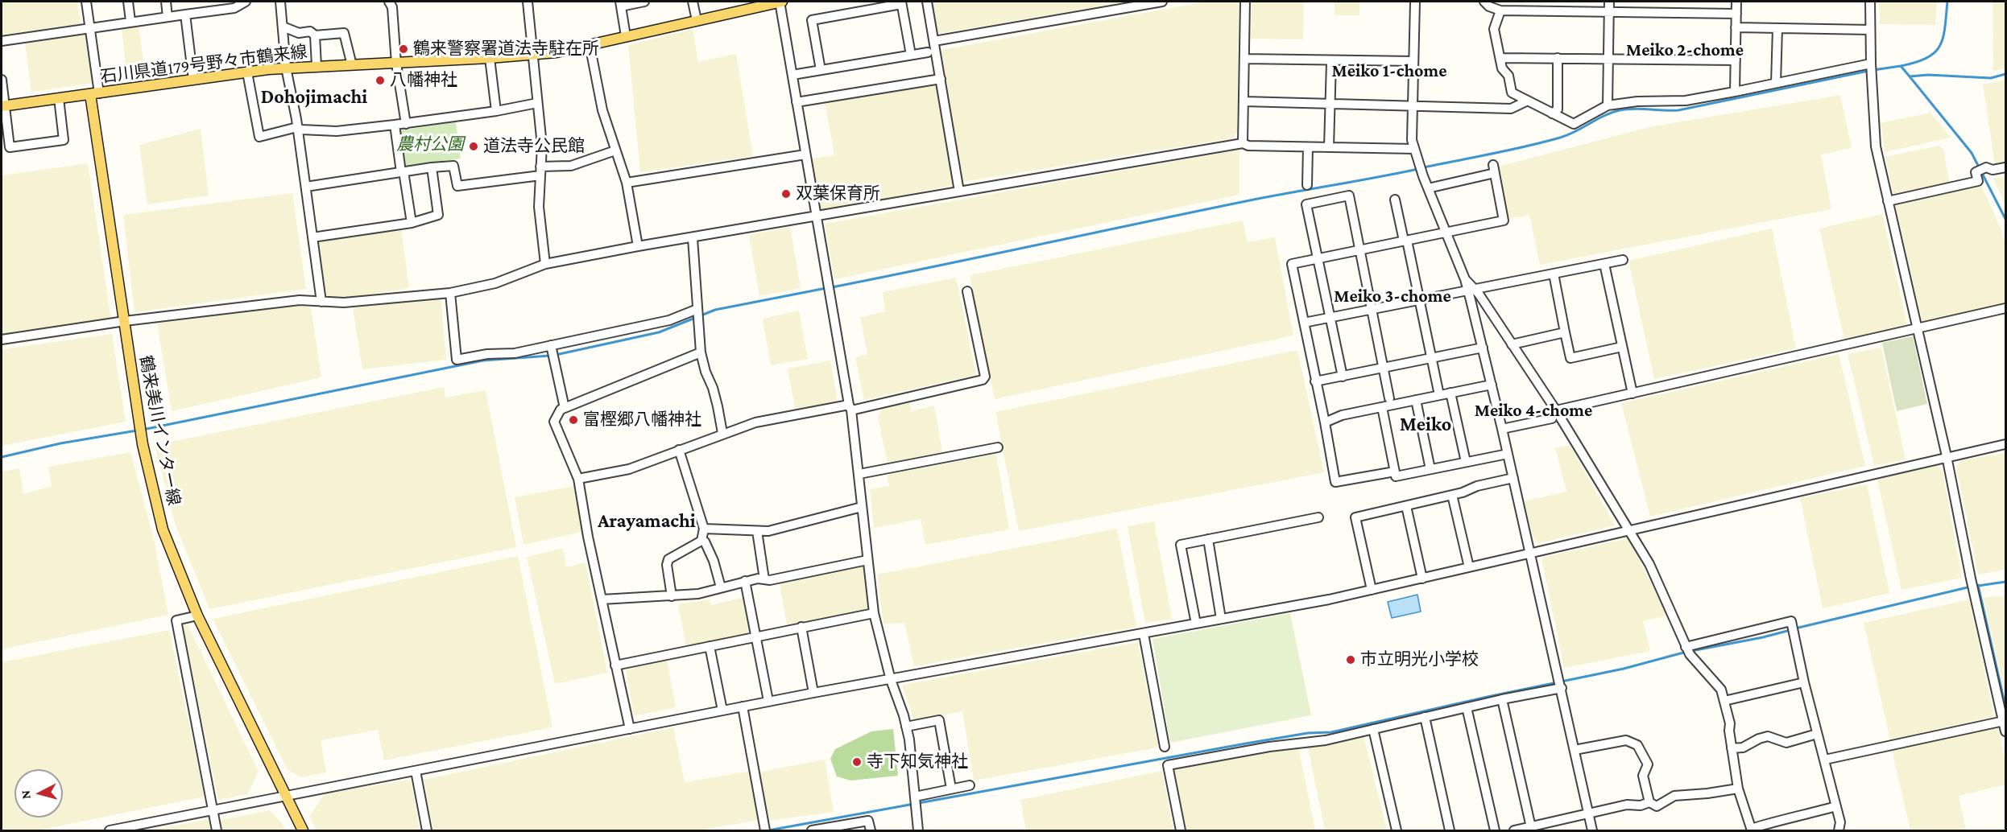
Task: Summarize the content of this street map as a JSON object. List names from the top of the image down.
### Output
{
  "streets": {
    "main road": ["石川県道179号野々市鶴来線", "鶴来美川インター線"]
  },
  "crossings": [
    ["石川県道179号野々市鶴来線", "鶴来美川インター線"]
  ],
  "districts": [
    "Meiko 2-chome",
    "Meiko 1-chome",
    "Dohojimachi",
    "Meiko 3-chome",
    "Meiko 4-chome",
    "Meiko",
    "Arayamachi"
  ],
  "parks": ["農村公園"],
  "places": [
    "鶴来警察署道法寺駐在所",
    "八幡神社",
    "道法寺公民館",
    "双葉保育所",
    "富樫郷八幡神社",
    "市立明光小学校",
    "寺下知気神社"
  ],
  "north": "left"
}
